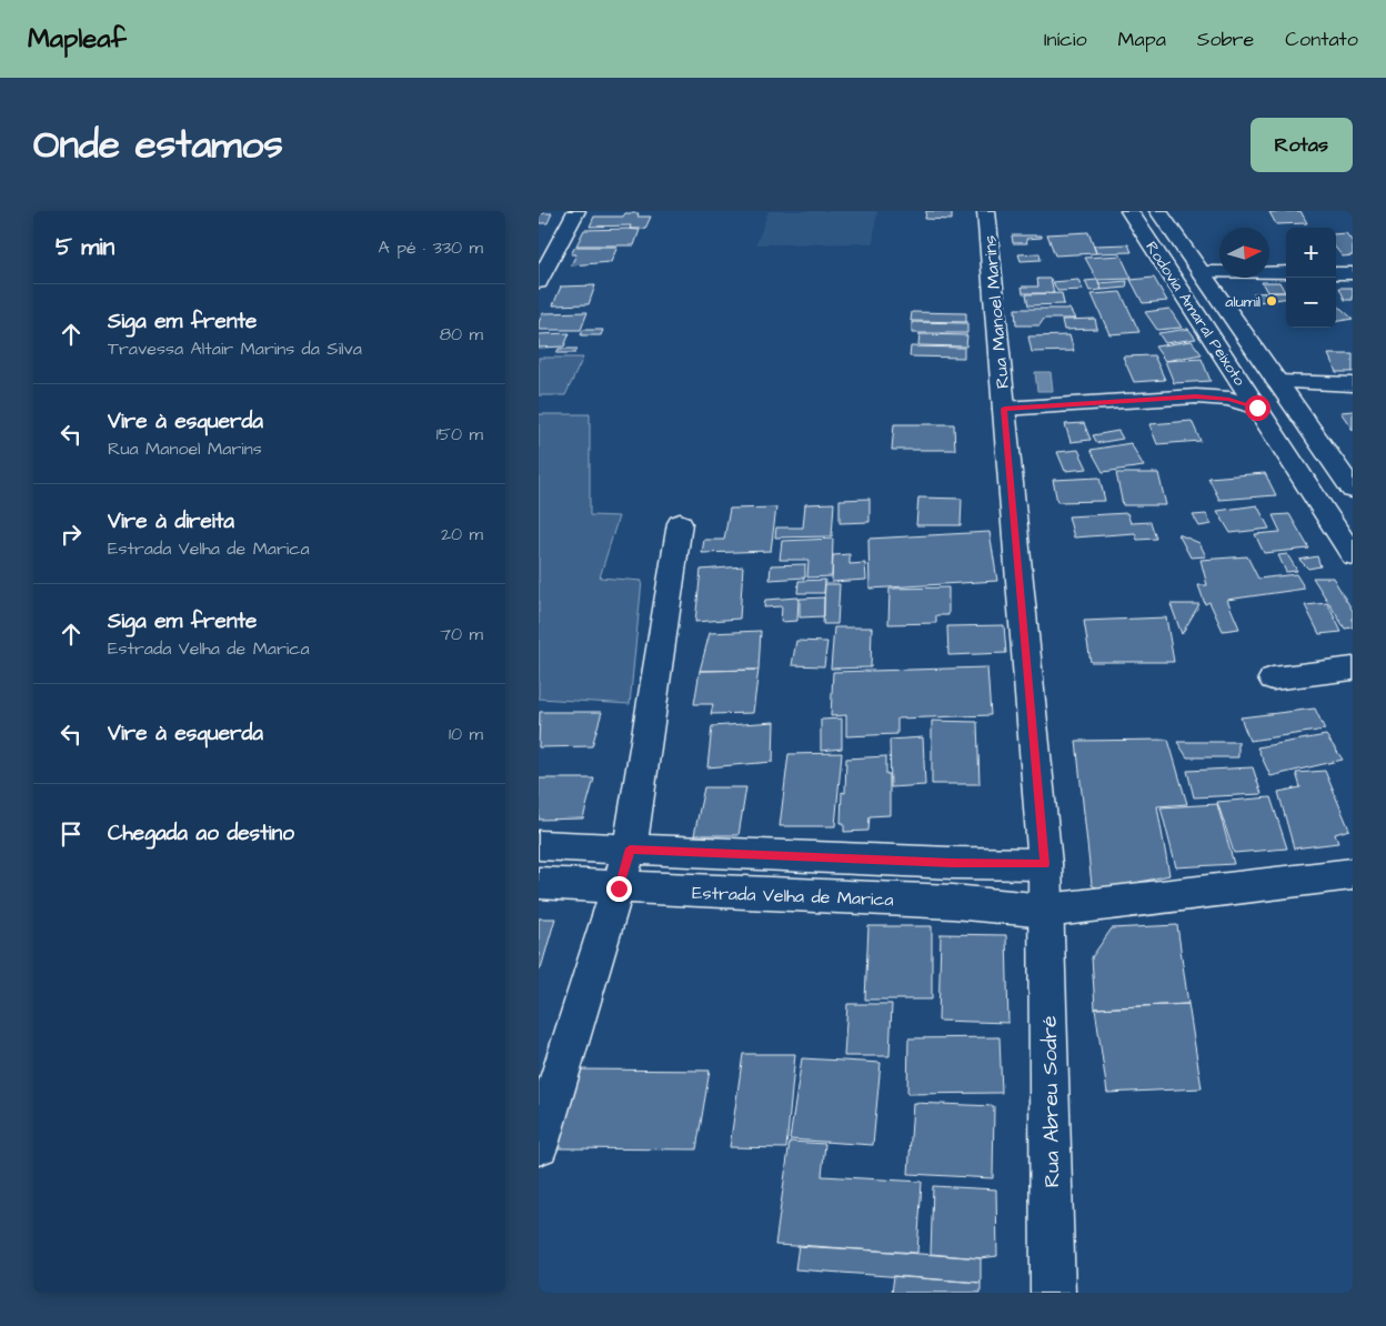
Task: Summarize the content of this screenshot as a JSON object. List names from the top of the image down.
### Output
{
  "streets": {
    "main road": [
      "Rua Manoel Marins",
      "Rodovia Amaral Peixoto",
      "Estrada Velha de Marica",
      "Rua Abreu Sodré"
    ]
  },
  "crossings": [
    ["Rua Manoel Marins", "Estrada Velha de Marica"],
    ["Rua Manoel Marins", "Rua Abreu Sodré"],
    ["Estrada Velha de Marica", "Rua Abreu Sodré"]
  ],
  "places": ["alumil"],
  "north": "right",
  "page": {
    "header": "Mapleaf",
    "nav": [
      "Início",
      "Mapa",
      "Sobre",
      "Contato"
    ],
    "title": "Onde estamos",
    "buttons": "Rotas",
    "heading": ["5 min", "A pé · 330 m"],
    "map_buttons": ["+", "−"],
    "list": [
      ["Siga em frente", "Travessa Altair Marins da Silva", "80 m"],
      ["Vire à esquerda", "Rua Manoel Marins", "150 m"],
      ["Vire à direita", "Estrada Velha de Marica", "20 m"],
      ["Siga em frente", "Estrada Velha de Marica", "70 m"],
      ["Vire à esquerda", "10 m"],
      "Chegada ao destino"
    ]
  }
}
